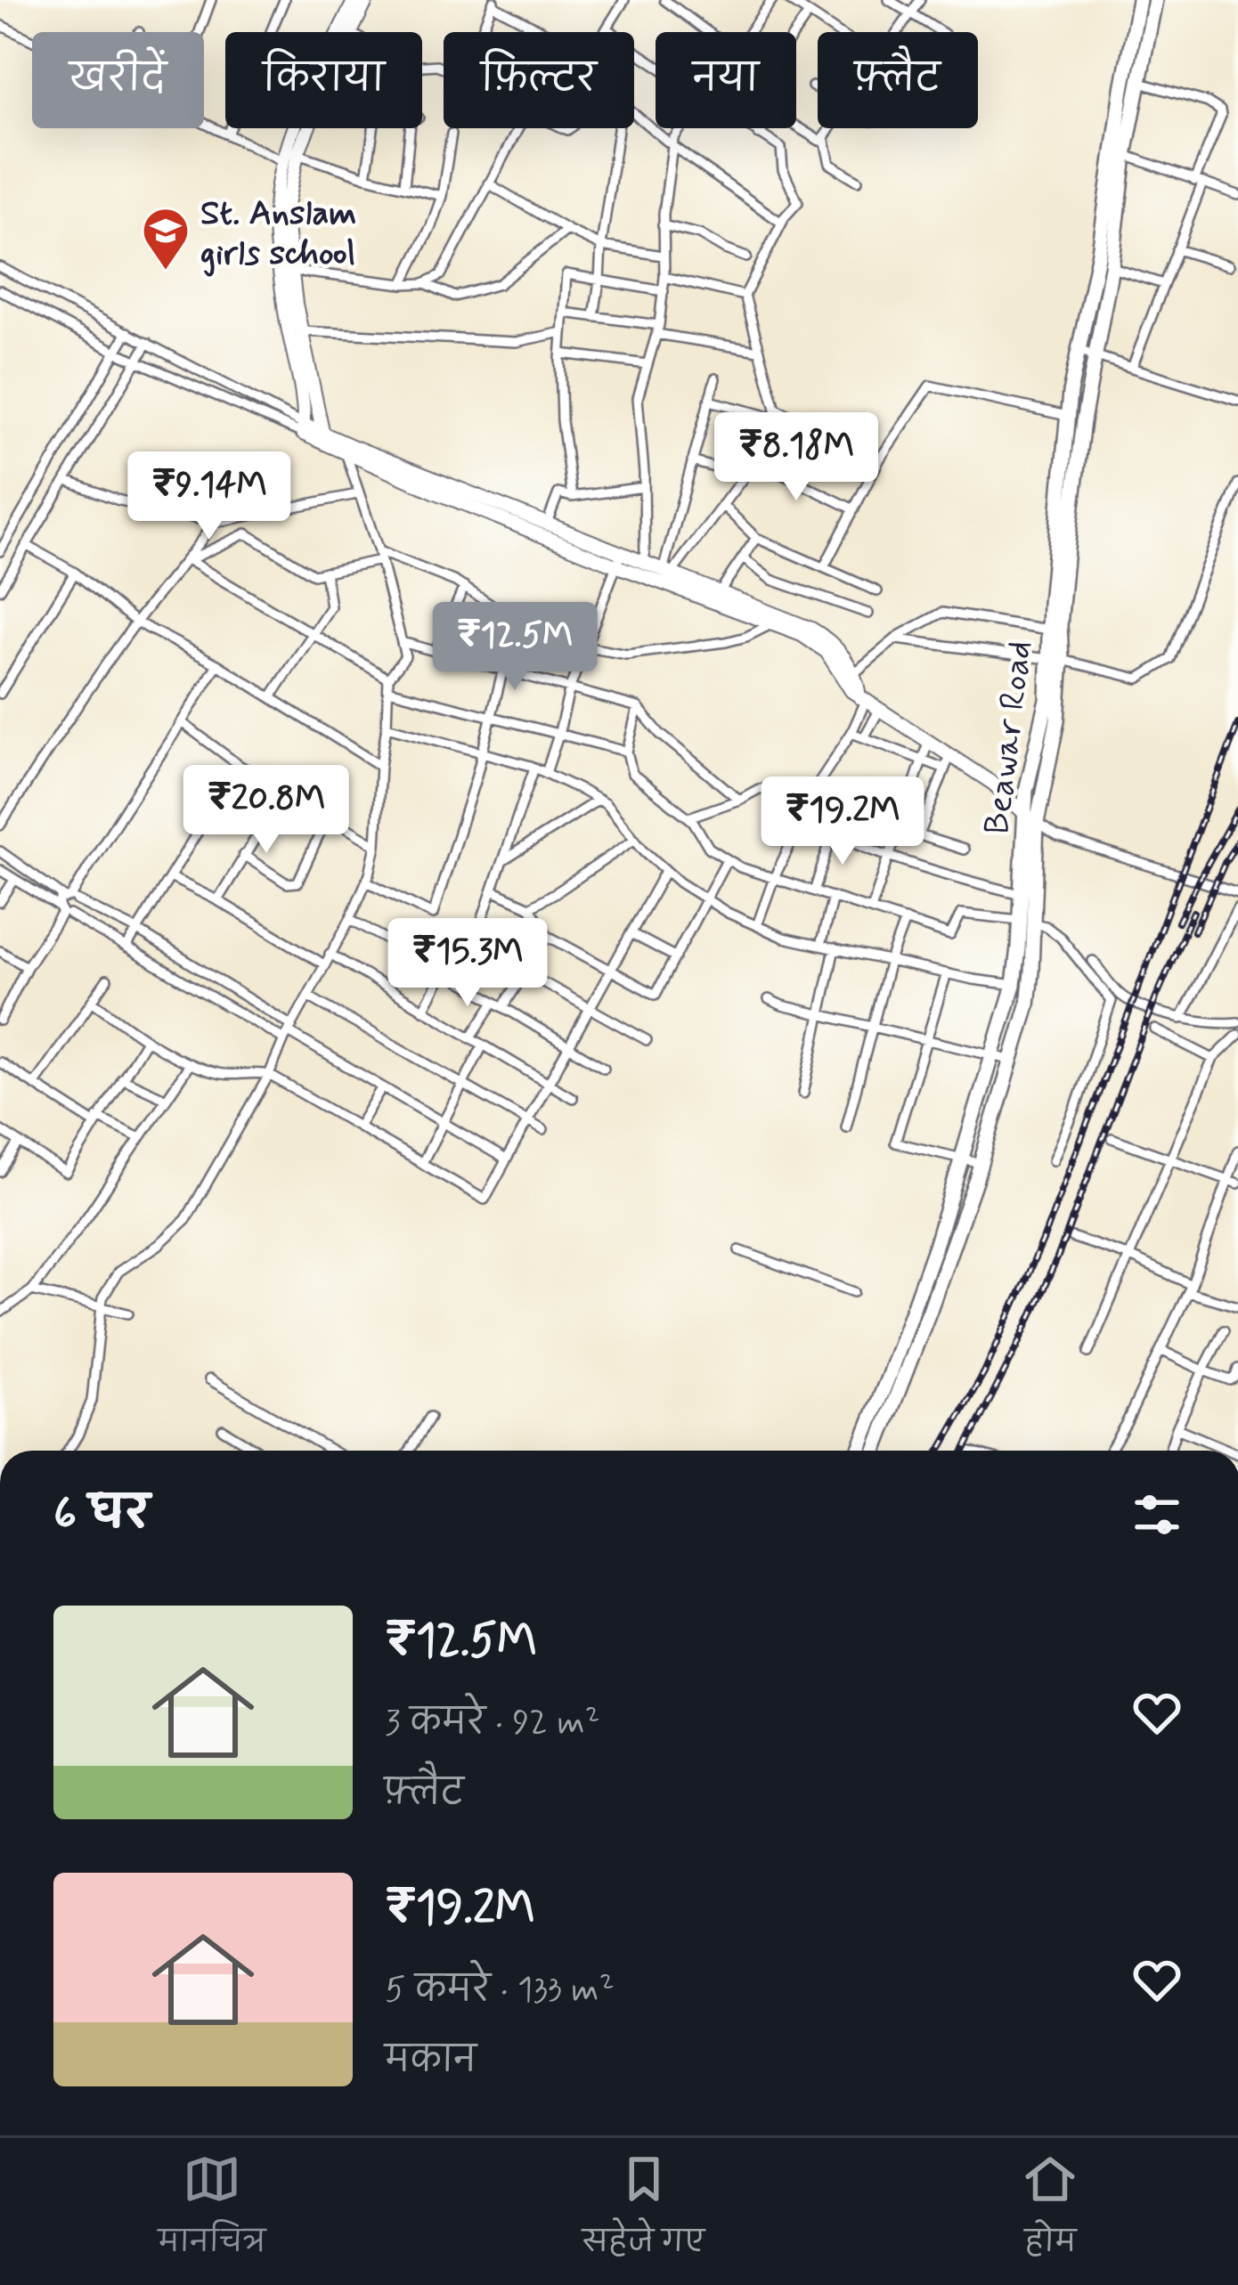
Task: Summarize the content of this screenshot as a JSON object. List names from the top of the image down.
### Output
{
  "streets": {
    "main road": ["Beawar Road"]
  },
  "places": {
    "school or university": ["St. Anslam girls school"]
  },
  "page": {
    "chip": [
      "खरीदें",
      "किराया",
      "फ़िल्टर",
      "नया",
      "फ़्लैट"
    ],
    "price": [
      "₹8.18M",
      "₹9.14M",
      "₹12.5M",
      "₹20.8M",
      "₹19.2M",
      "₹15.3M"
    ],
    "heading": "6 घर",
    "list": [
      {
        "name": "₹12.5M",
        "note": "3 कमरे · 92 m² · फ़्लैट"
      },
      {
        "name": "₹19.2M",
        "note": "5 कमरे · 133 m² · मकान"
      }
    ],
    "tabs": ["मानचित्र", "सहेजे गए", "होम"]
  }
}
